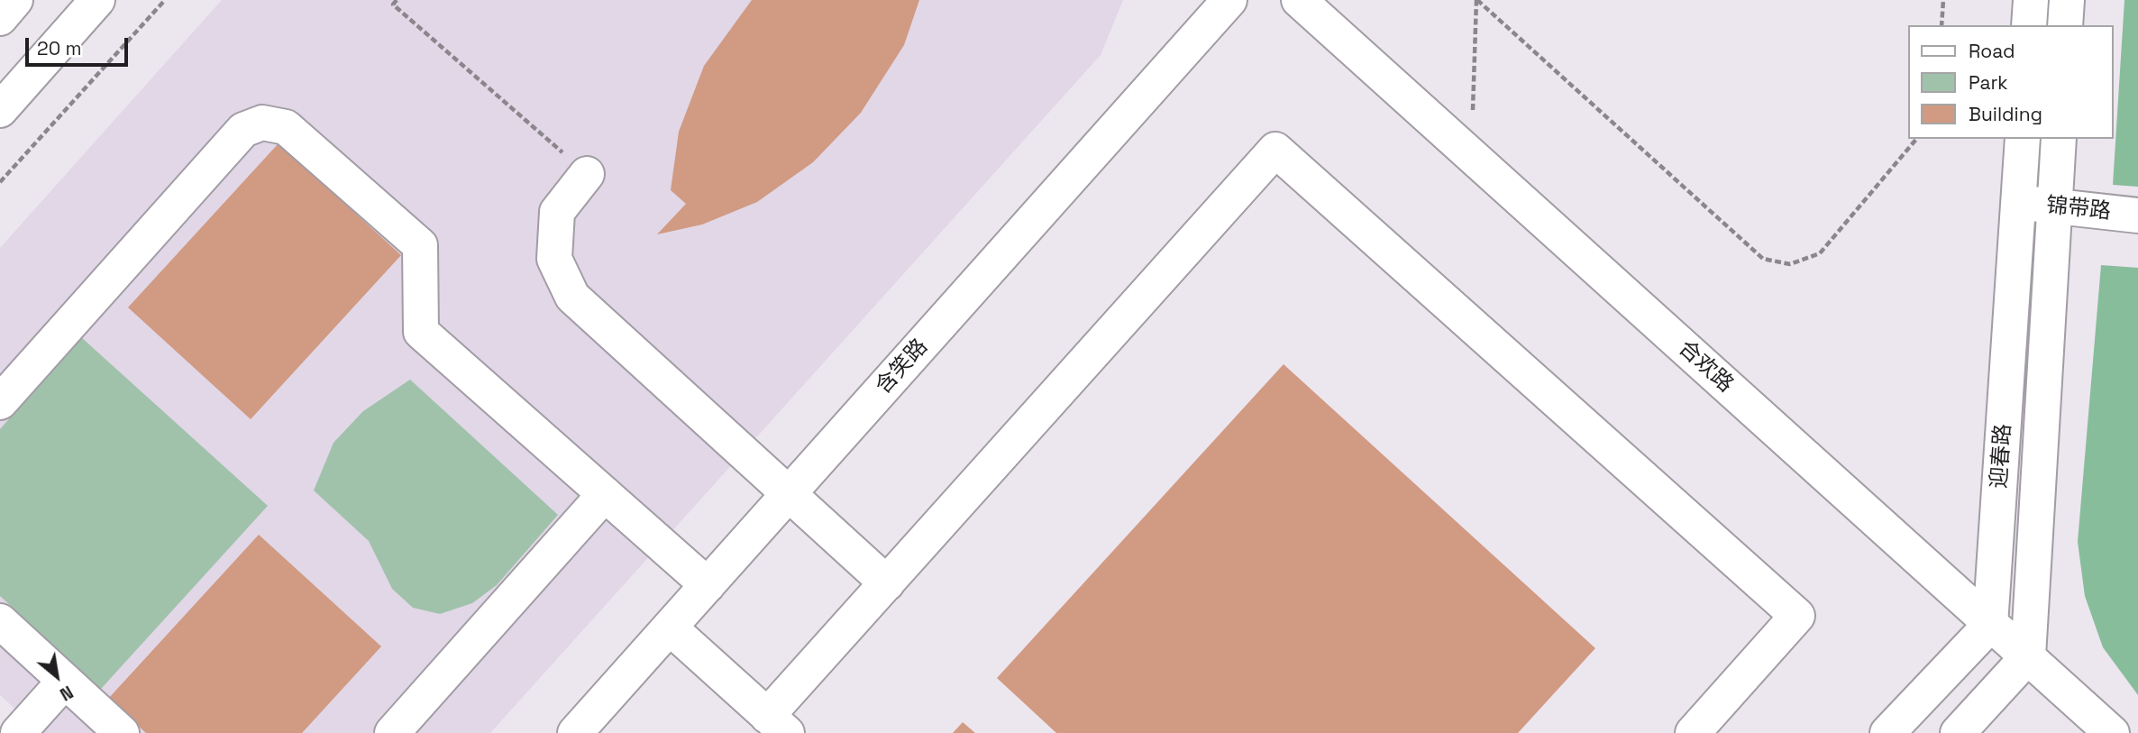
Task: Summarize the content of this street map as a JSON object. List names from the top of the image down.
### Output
{
  "streets": {
    "street": [
      "锦带路",
      "含笑路",
      "合欢路",
      "迎春路"
    ]
  },
  "crossings": [
    ["锦带路", "迎春路"],
    ["合欢路", "迎春路"]
  ],
  "legend": ["Road", "Park", "Building"],
  "scale_bar": "20 m",
  "north": "bottom right"
}
